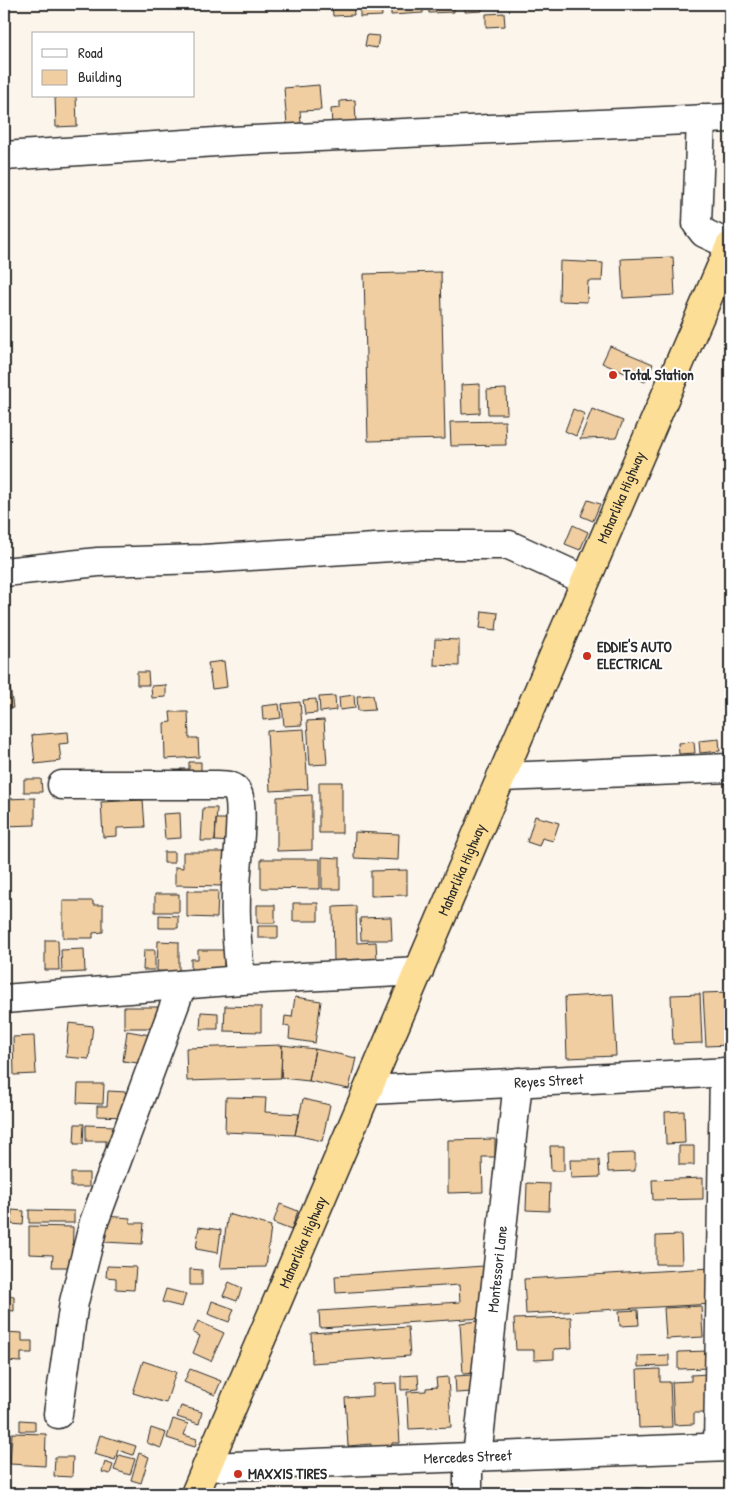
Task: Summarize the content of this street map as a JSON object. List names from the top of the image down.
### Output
{
  "streets": {
    "highway": ["Maharlika Highway"],
    "street": ["Reyes Street", "Montessori Lane", "Mercedes Street"]
  },
  "crossings": [
    ["Maharlika Highway", "Reyes Street"],
    ["Maharlika Highway", "Mercedes Street"],
    ["Reyes Street", "Montessori Lane"],
    ["Montessori Lane", "Mercedes Street"]
  ],
  "places": ["Total Station", "EDDIE'S AUTO ELECTRICAL", "MAXXIS TIRES"],
  "legend": ["Road", "Building"]
}
